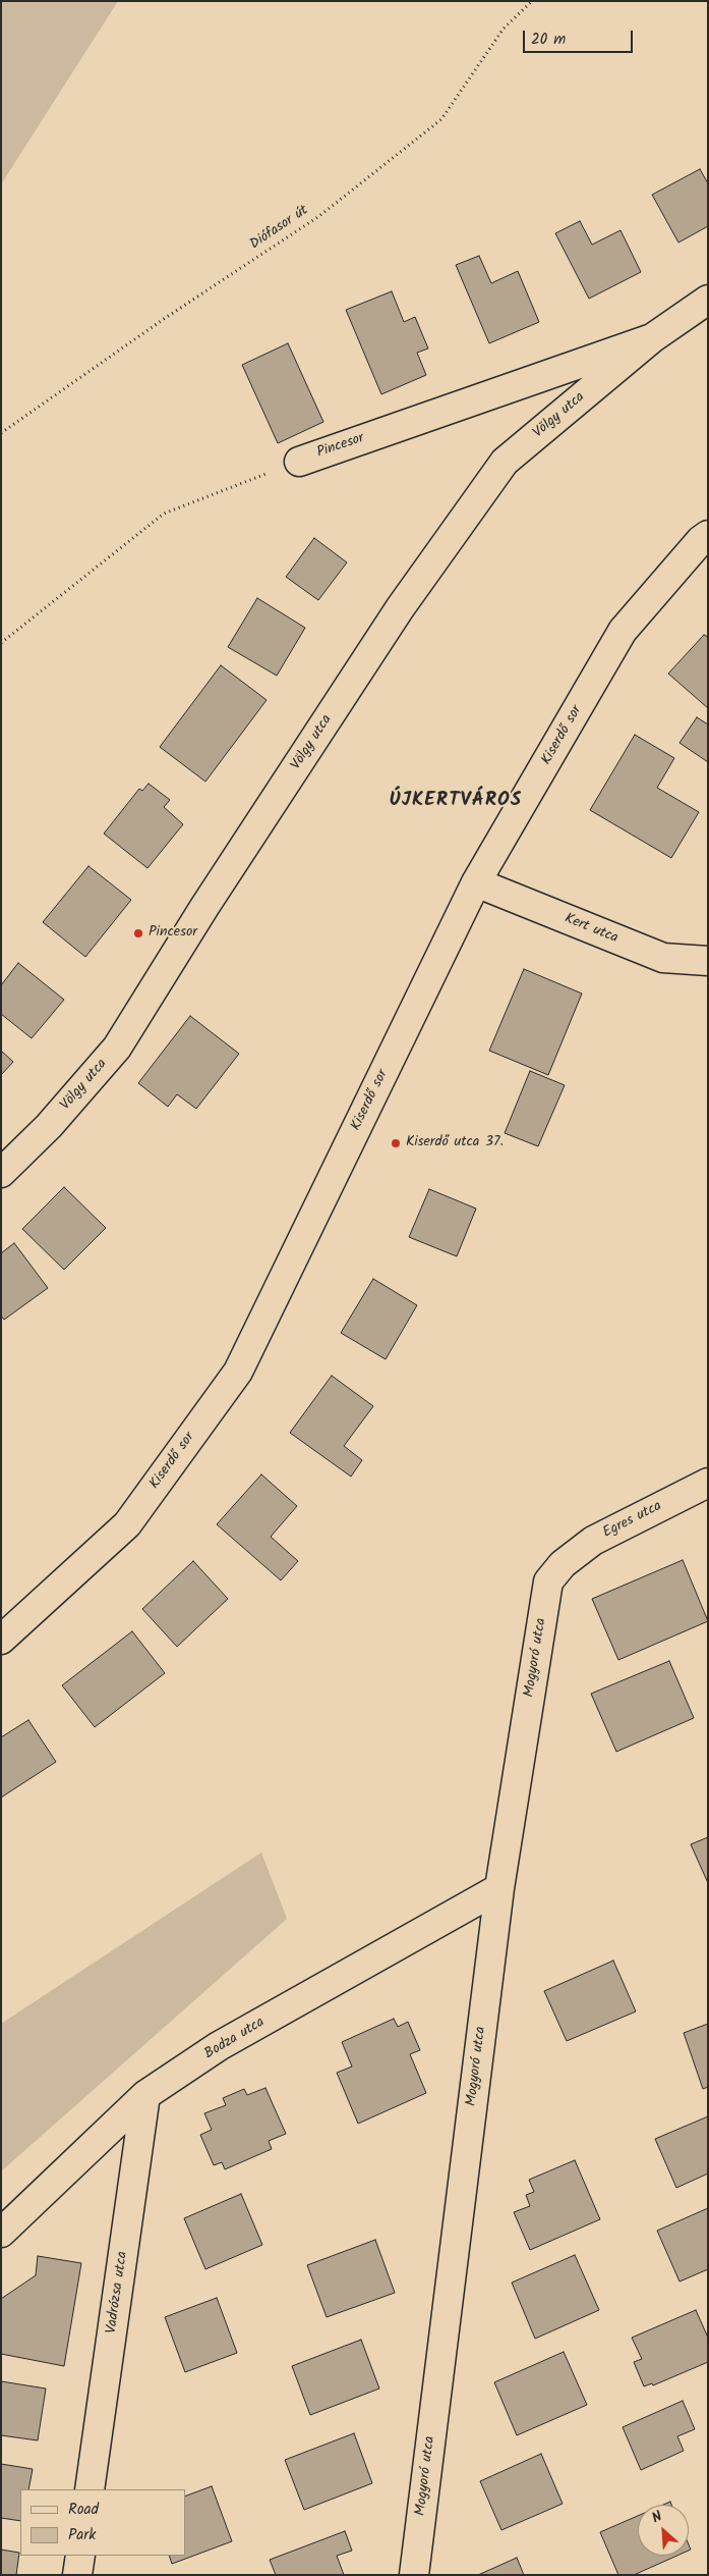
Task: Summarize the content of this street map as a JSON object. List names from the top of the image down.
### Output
{
  "streets": {
    "street": [
      "Völgy utca",
      "Pincesor",
      "Kiserdő sor",
      "Kert utca",
      "Egres utca",
      "Mogyoró utca",
      "Bodza utca",
      "Vadrózsa utca"
    ],
    "path": ["Diófasor út"]
  },
  "crossings": [
    ["Völgy utca", "Pincesor"],
    ["Kiserdő sor", "Kert utca"],
    ["Egres utca", "Mogyoró utca"],
    ["Mogyoró utca", "Bodza utca"],
    ["Bodza utca", "Vadrózsa utca"]
  ],
  "districts": ["ÚJKERTVÁROS"],
  "places": ["Pincesor", "Kiserdő utca 37."],
  "legend": ["Road", "Park"],
  "scale_bar": "20 m",
  "north": "top left"
}
